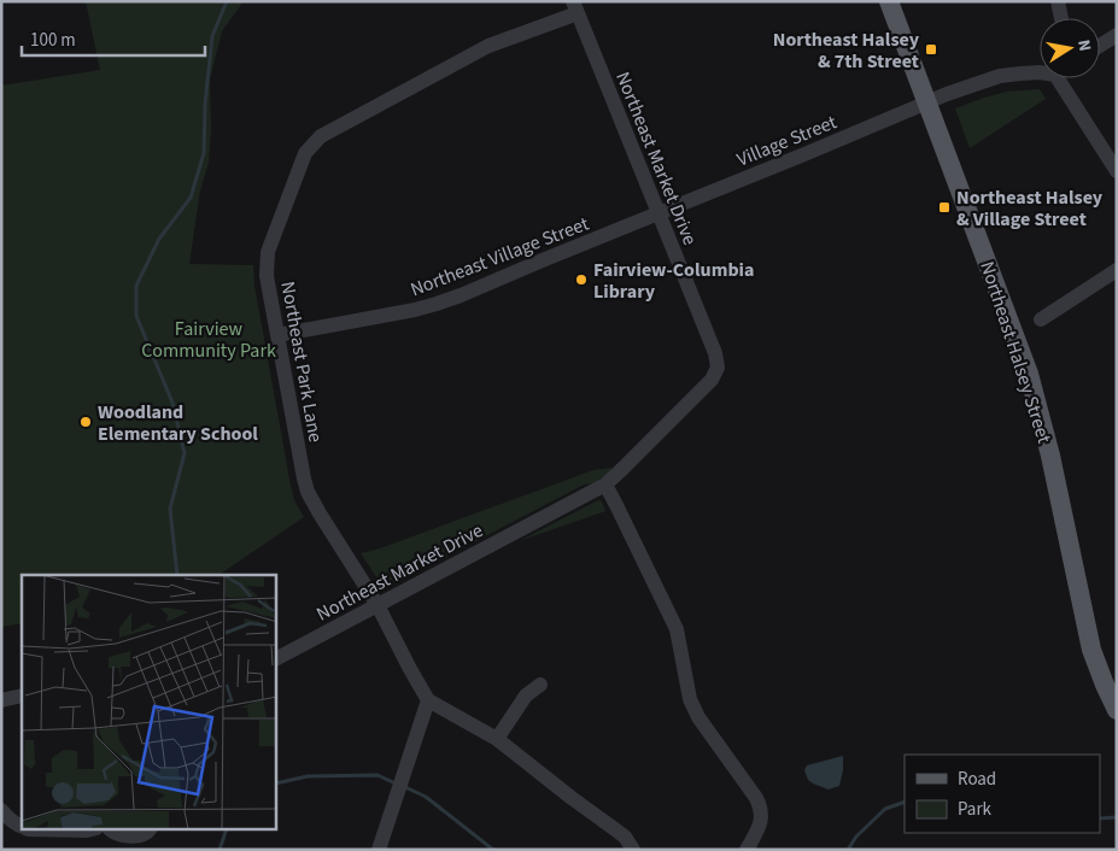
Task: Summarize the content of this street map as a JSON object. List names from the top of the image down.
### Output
{
  "streets": {
    "main road": ["Northeast Halsey Street"],
    "street": [
      "Village Street",
      "Northeast Market Drive",
      "Northeast Village Street",
      "Northeast Park Lane"
    ]
  },
  "crossings": [
    ["Village Street", "Northeast Market Drive"],
    ["Village Street", "Northeast Village Street"],
    ["Village Street", "Northeast Halsey Street"],
    ["Northeast Market Drive", "Northeast Village Street"],
    ["Northeast Market Drive", "Northeast Park Lane"],
    ["Northeast Village Street", "Northeast Park Lane"]
  ],
  "parks": ["Fairview Community Park"],
  "places": {
    "transit": ["Northeast Halsey & 7th Street", "Northeast Halsey & Village Street"],
    "other": ["Fairview-Columbia Library", "Woodland Elementary School"]
  },
  "legend": ["Road", "Park"],
  "scale_bar": "100 m",
  "north": "right"
}
